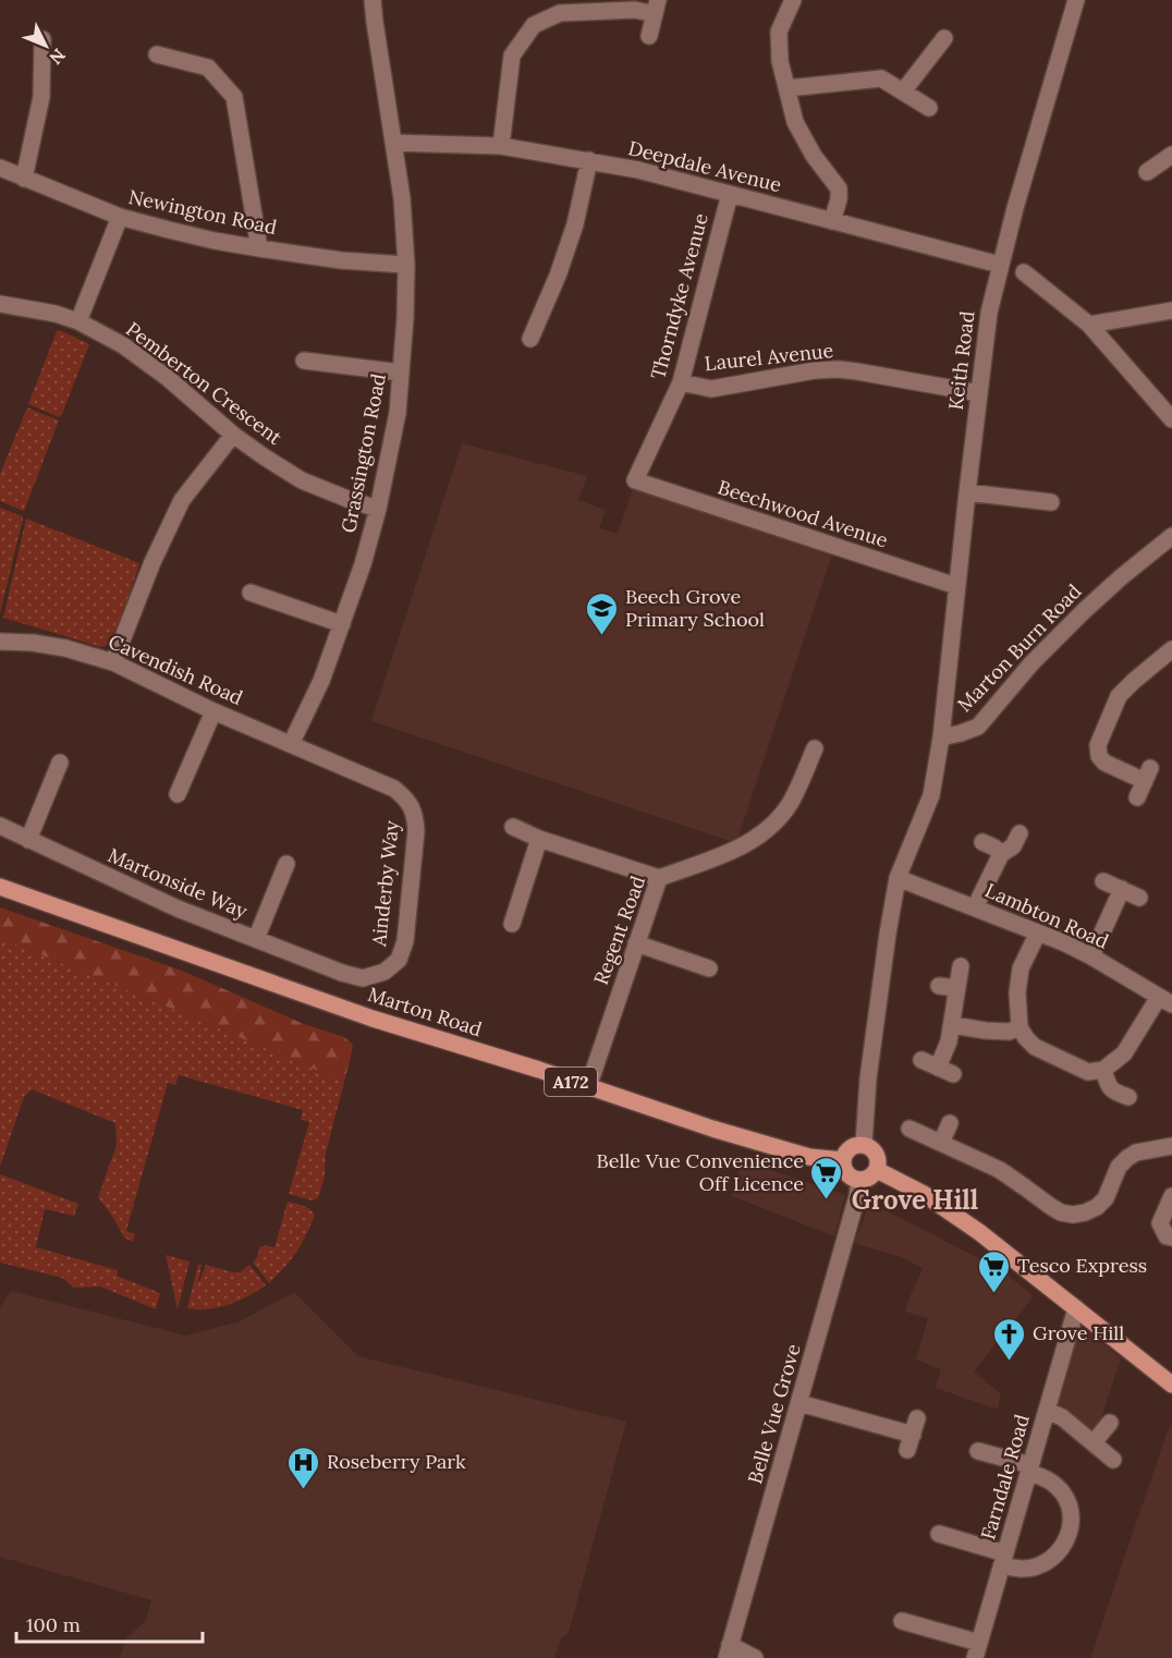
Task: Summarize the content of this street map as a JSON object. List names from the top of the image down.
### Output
{
  "streets": {
    "main road": ["Marton Road", "A172"],
    "street": [
      "Deepdale Avenue",
      "Newington Road",
      "Thorndyke Avenue",
      "Laurel Avenue",
      "Keith Road",
      "Pemberton Crescent",
      "Grassington Road",
      "Beechwood Avenue",
      "Marton Burn Road",
      "Cavendish Road",
      "Martonside Way",
      "Ainderby Way",
      "Lambton Road",
      "Regent Road",
      "Belle Vue Grove",
      "Farndale Road"
    ]
  },
  "crossings": [
    ["Deepdale Avenue", "Thorndyke Avenue"],
    ["Deepdale Avenue", "Keith Road"],
    ["Deepdale Avenue", "Grassington Road"],
    ["Newington Road", "Grassington Road"],
    ["Thorndyke Avenue", "Laurel Avenue"],
    ["Thorndyke Avenue", "Beechwood Avenue"],
    ["Laurel Avenue", "Keith Road"],
    ["Keith Road", "Beechwood Avenue"],
    ["Keith Road", "Marton Burn Road"],
    ["Pemberton Crescent", "Grassington Road"],
    ["Grassington Road", "Cavendish Road"],
    ["Grassington Road", "Ainderby Way"],
    ["Cavendish Road", "Ainderby Way"],
    ["Martonside Way", "Ainderby Way"],
    ["Regent Road", "Marton Road"],
    ["Marton Road", "Belle Vue Grove"]
  ],
  "districts": ["Grove Hill"],
  "places": {
    "school or university": ["Beech Grove Primary School"],
    "supermarket": ["Belle Vue Convenience Off Licence", "Tesco Express"],
    "church": ["Grove Hill"],
    "hospital": ["Roseberry Park"]
  },
  "scale_bar": "100 m",
  "north": "bottom right"
}
